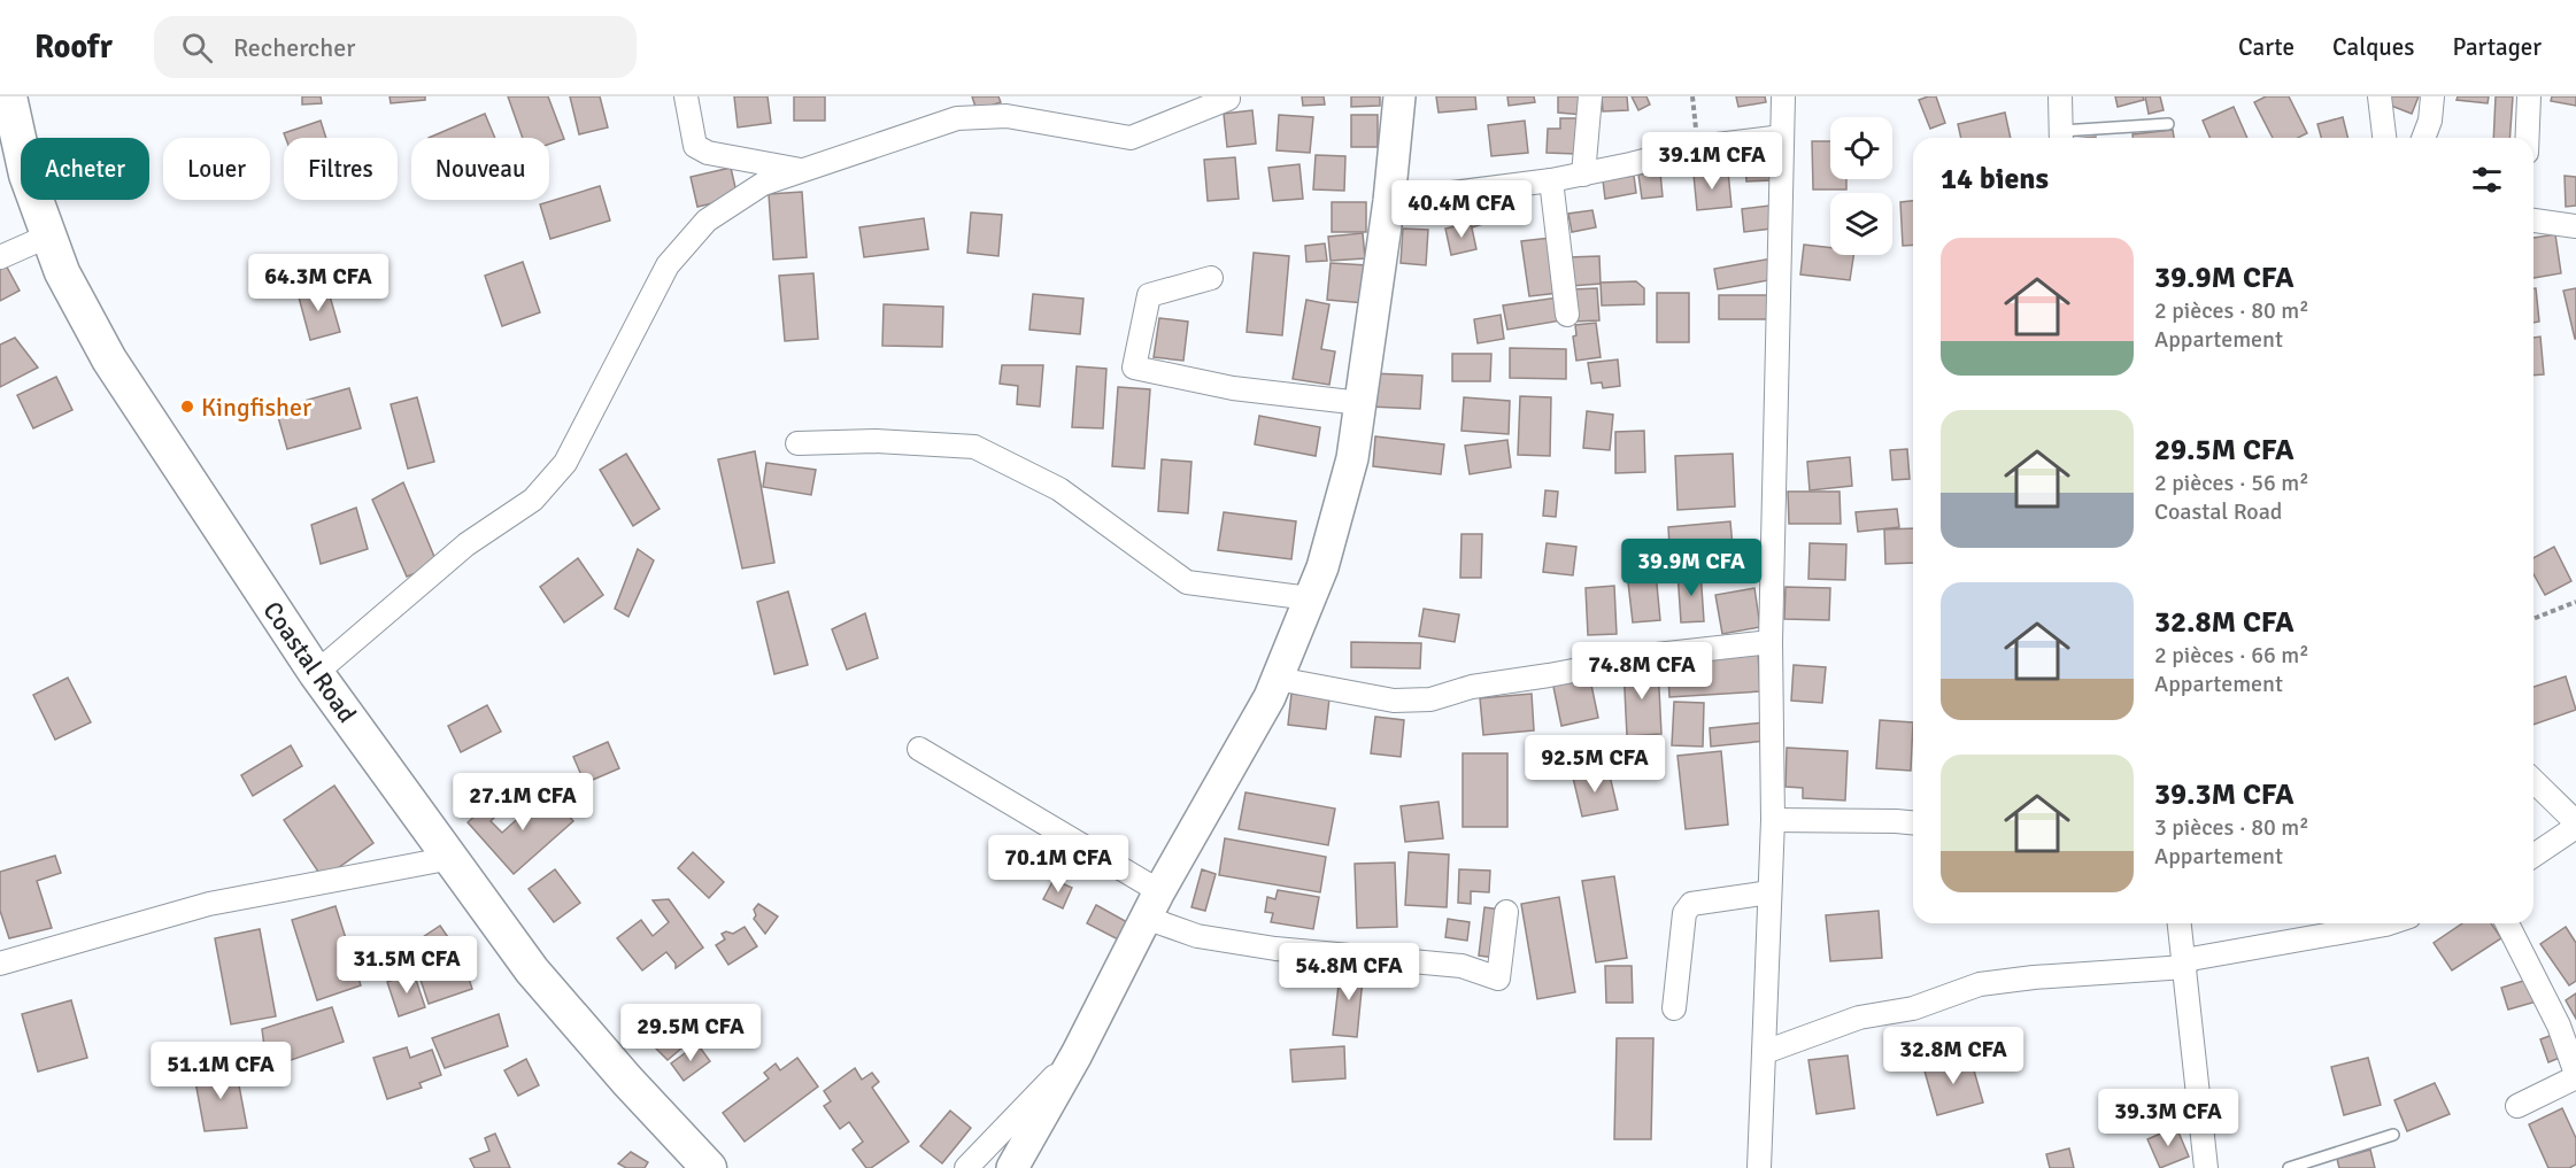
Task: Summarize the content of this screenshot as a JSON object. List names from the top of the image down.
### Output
{
  "streets": {
    "main road": ["Coastal Road"]
  },
  "places": ["Kingfisher"],
  "page": {
    "header": "Roofr",
    "search": "Rechercher",
    "nav": ["Carte", "Calques", "Partager"],
    "price": [
      "39.1M CFA",
      "40.4M CFA",
      "64.3M CFA",
      "39.9M CFA",
      "74.8M CFA",
      "92.5M CFA",
      "27.1M CFA",
      "70.1M CFA",
      "31.5M CFA",
      "54.8M CFA",
      "29.5M CFA",
      "32.8M CFA",
      "51.1M CFA",
      "39.3M CFA"
    ],
    "chip": [
      "Acheter",
      "Louer",
      "Filtres",
      "Nouveau"
    ],
    "heading": "14 biens",
    "list": [
      {
        "name": "39.9M CFA",
        "note": "2 pièces · 80 m² · Appartement"
      },
      {
        "name": "29.5M CFA",
        "note": "2 pièces · 56 m² · Coastal Road"
      },
      {
        "name": "32.8M CFA",
        "note": "2 pièces · 66 m² · Appartement"
      },
      {
        "name": "39.3M CFA",
        "note": "3 pièces · 80 m² · Appartement"
      }
    ]
  }
}
